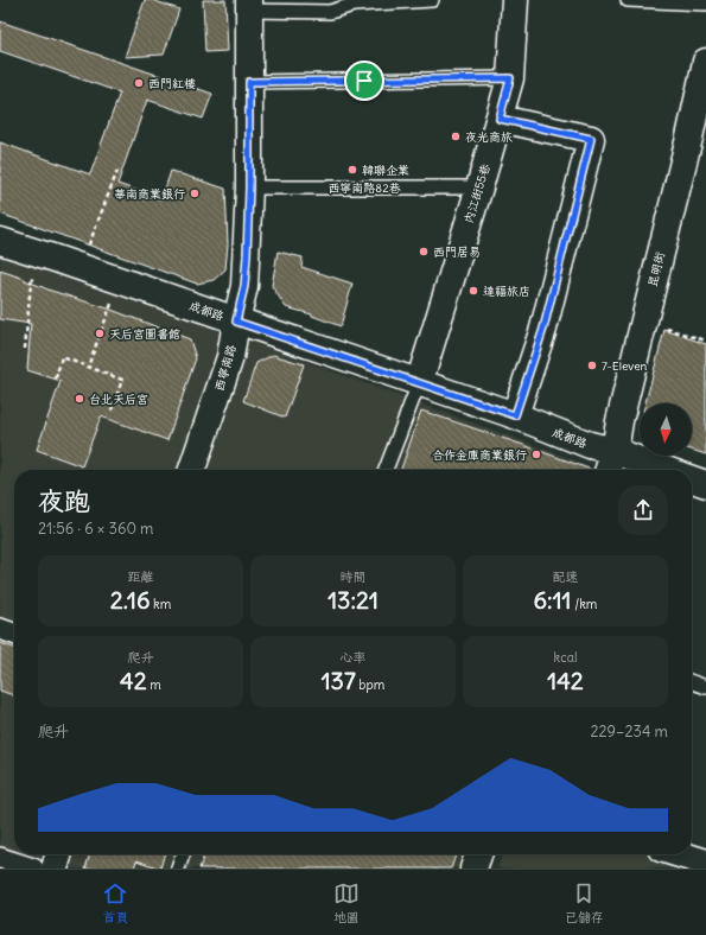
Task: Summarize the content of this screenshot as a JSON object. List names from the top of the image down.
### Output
{
  "streets": {
    "street": [
      "內江街55巷",
      "昆明街",
      "成都路",
      "西寧南路"
    ],
    "lane": ["西寧南路82巷"]
  },
  "crossings": [
    ["西寧南路82巷", "內江街55巷"],
    ["西寧南路82巷", "西寧南路"],
    ["內江街55巷", "成都路"],
    ["昆明街", "成都路"],
    ["成都路", "西寧南路"]
  ],
  "places": [
    "西門紅樓",
    "夜光商旅",
    "韓聯企業",
    "華南商業銀行",
    "西門居易",
    "達福旅店",
    "天后宮圖書館",
    "7-Eleven",
    "台北天后宮",
    "合作金庫商業銀行"
  ],
  "north": "bottom",
  "page": {
    "heading": ["夜跑", "21:56 · 6 × 360 m"],
    "stats": [
      ["距離", "2.16 km"],
      ["時間", "13:21"],
      ["配速", "6:11 /km"],
      ["爬升", "42 m"],
      ["心率", "137 bpm"],
      ["kcal", "142"]
    ],
    "chart": ["爬升", "229–234 m"],
    "tabs": ["首頁", "地圖", "已儲存"]
  }
}
